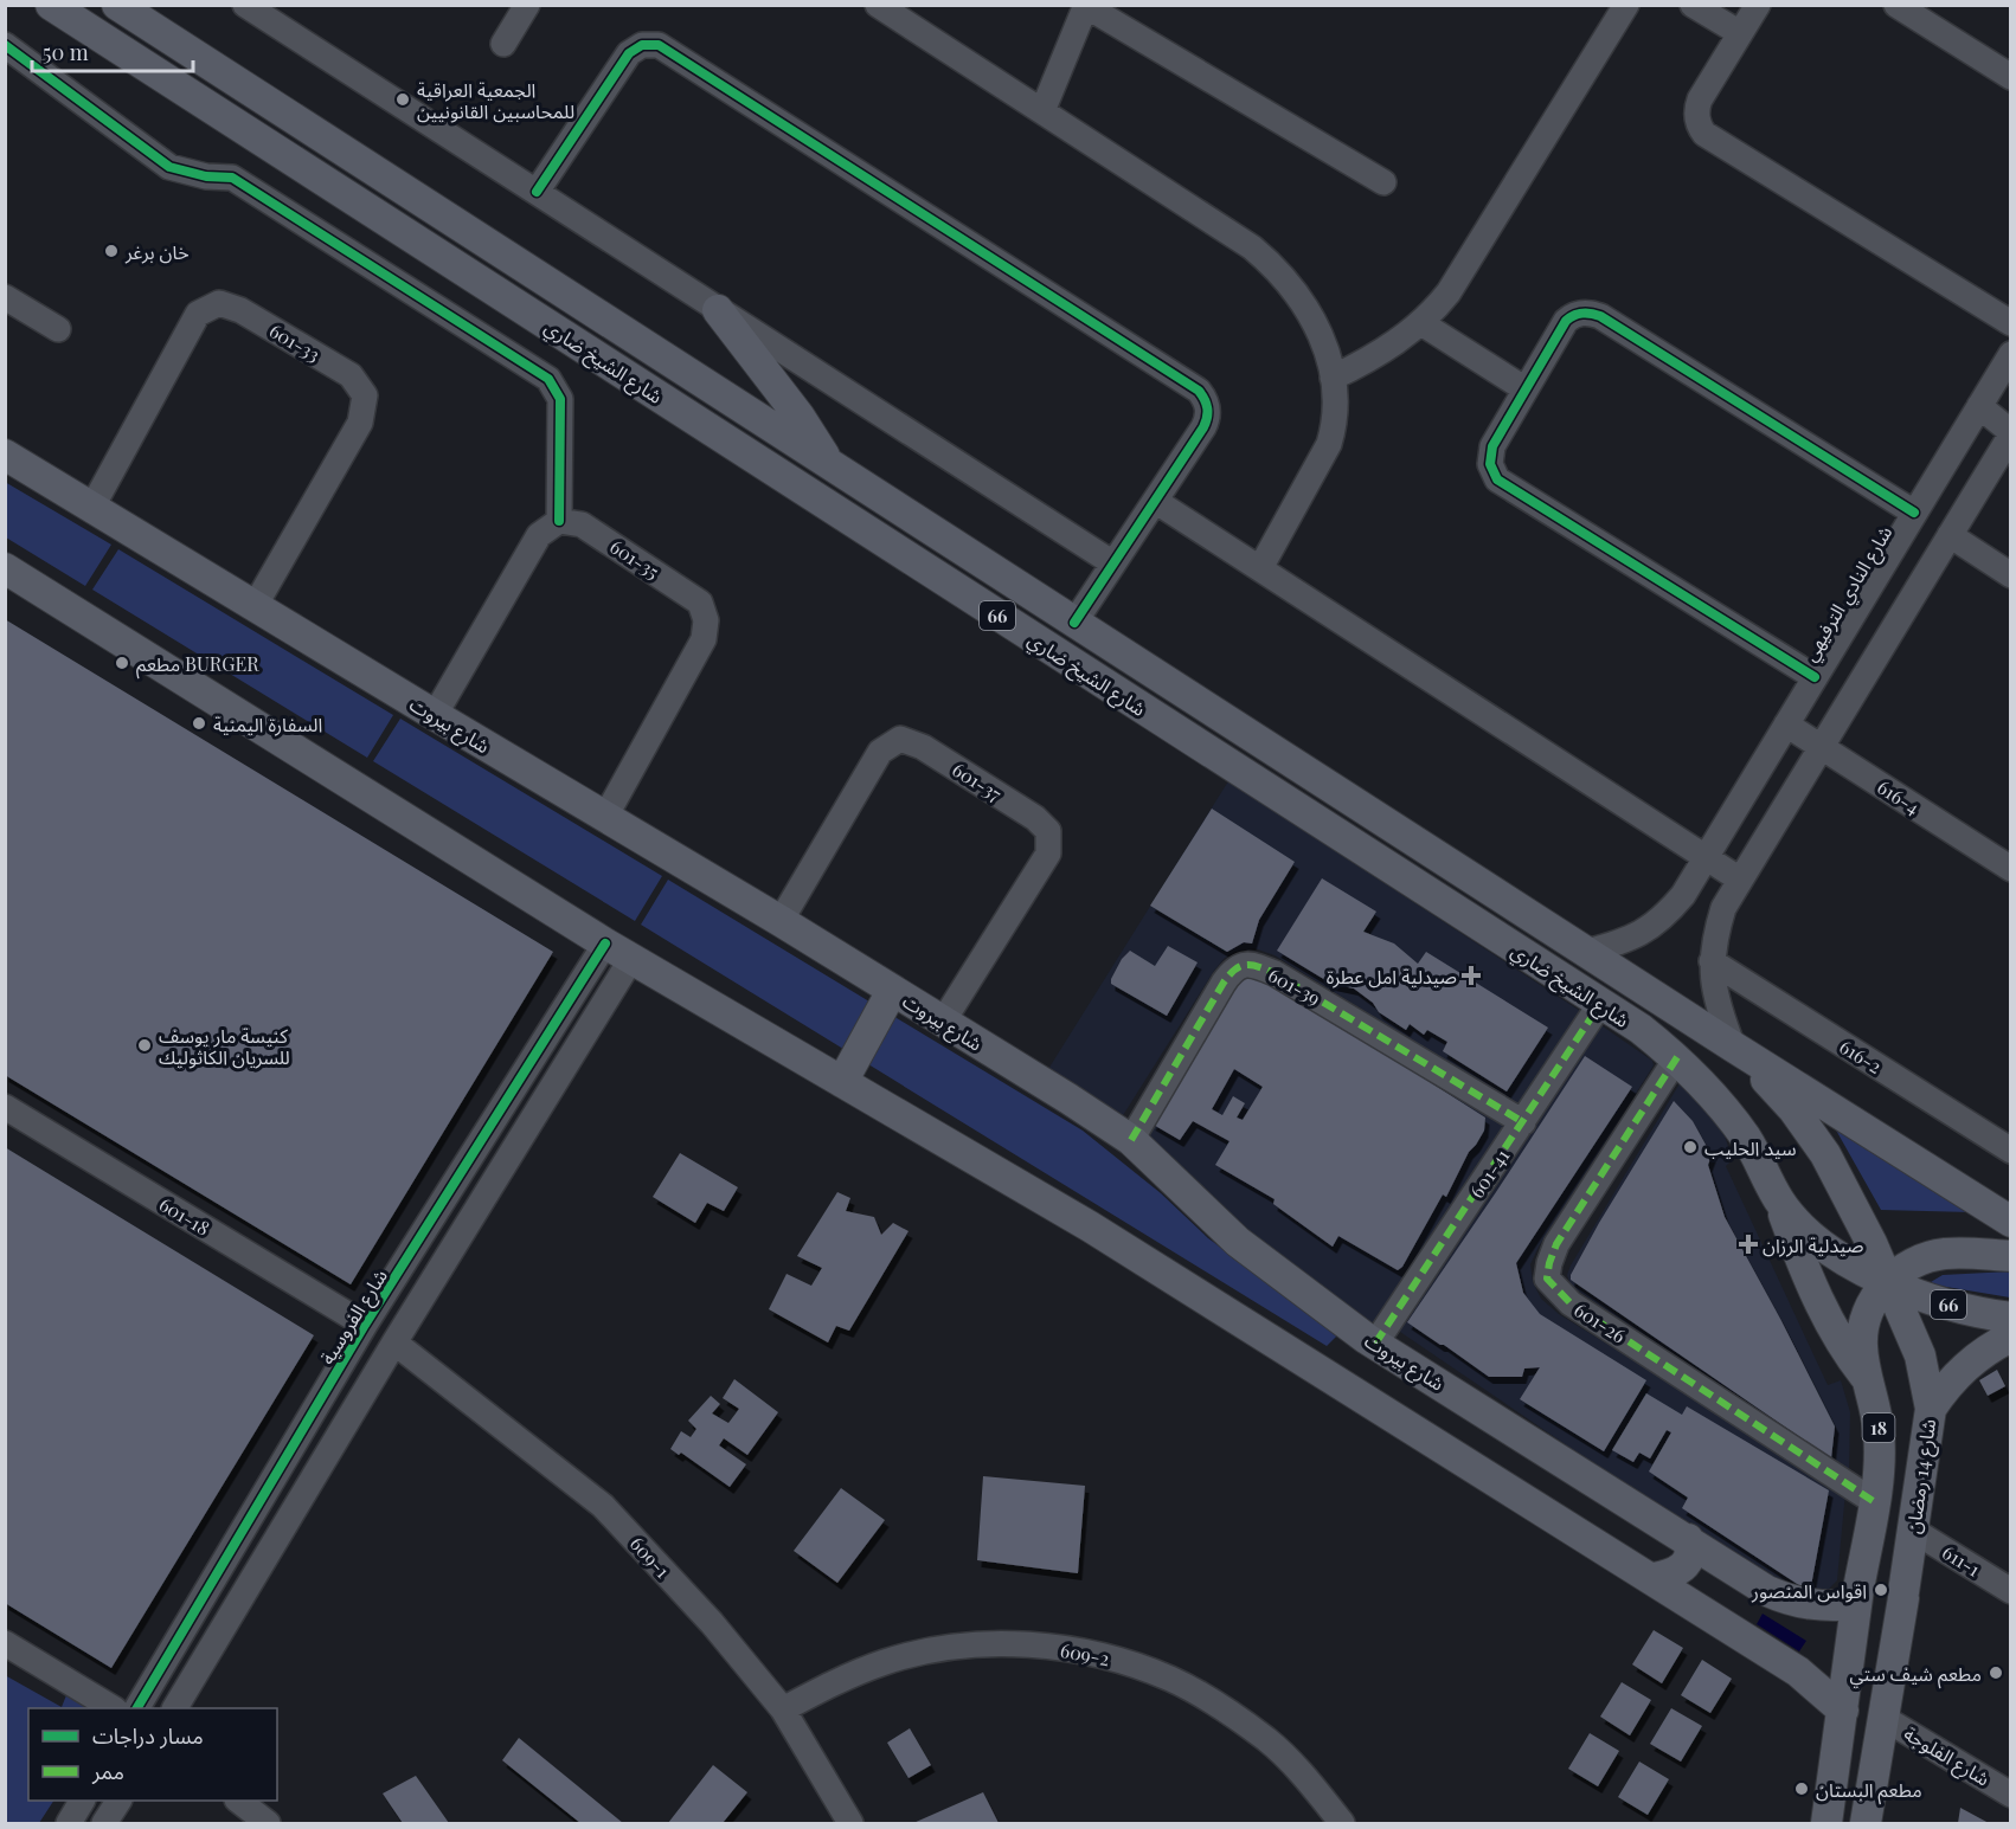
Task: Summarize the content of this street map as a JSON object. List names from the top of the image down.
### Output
{
  "streets": {
    "main road": [
      "شارع الشيخ ضاري",
      "66",
      "شارع بيروت",
      "18",
      "شارع 14 رمضان"
    ],
    "street": [
      "601-33",
      "601-35",
      "شارع النادي الترفيهي",
      "601-37",
      "616-4",
      "601-39",
      "616-2",
      "601-41",
      "601-18",
      "شارع الفروسية",
      "601-26",
      "609-1",
      "611-1",
      "609-2",
      "شارع الفلوجة"
    ]
  },
  "crossings": [
    ["601-33", "شارع بيروت"],
    ["شارع الشيخ ضاري", "شارع النادي الترفيهي"],
    ["شارع الشيخ ضاري", "601-41"],
    ["شارع الشيخ ضاري", "601-26"],
    ["شارع الشيخ ضاري", "18"],
    ["شارع الشيخ ضاري", "شارع 14 رمضان"],
    ["601-35", "شارع بيروت"],
    ["شارع النادي الترفيهي", "616-4"],
    ["شارع بيروت", "601-37"],
    ["شارع بيروت", "601-39"],
    ["شارع بيروت", "601-41"],
    ["شارع بيروت", "18"],
    ["601-39", "601-41"],
    ["601-18", "شارع الفروسية"],
    ["601-26", "18"],
    ["18", "شارع 14 رمضان"],
    ["شارع 14 رمضان", "611-1"],
    ["شارع 14 رمضان", "شارع الفلوجة"],
    ["609-1", "609-2"]
  ],
  "places": {
    "other": [
      "الجمعية العراقية للمحاسبين القانونيين",
      "خان برغر",
      "مطعم BURGER",
      "السفارة اليمنية",
      "كنيسة مار يوسف للسريان الكاثوليك",
      "سيد الحليب",
      "اقواس المنصور",
      "مطعم شيف ستي",
      "مطعم البستان"
    ],
    "health": ["صيدلية امل عطرة", "صيدلية الرزان"]
  },
  "legend": ["مسار دراجات", "ممر"],
  "scale_bar": "50 m"
}
